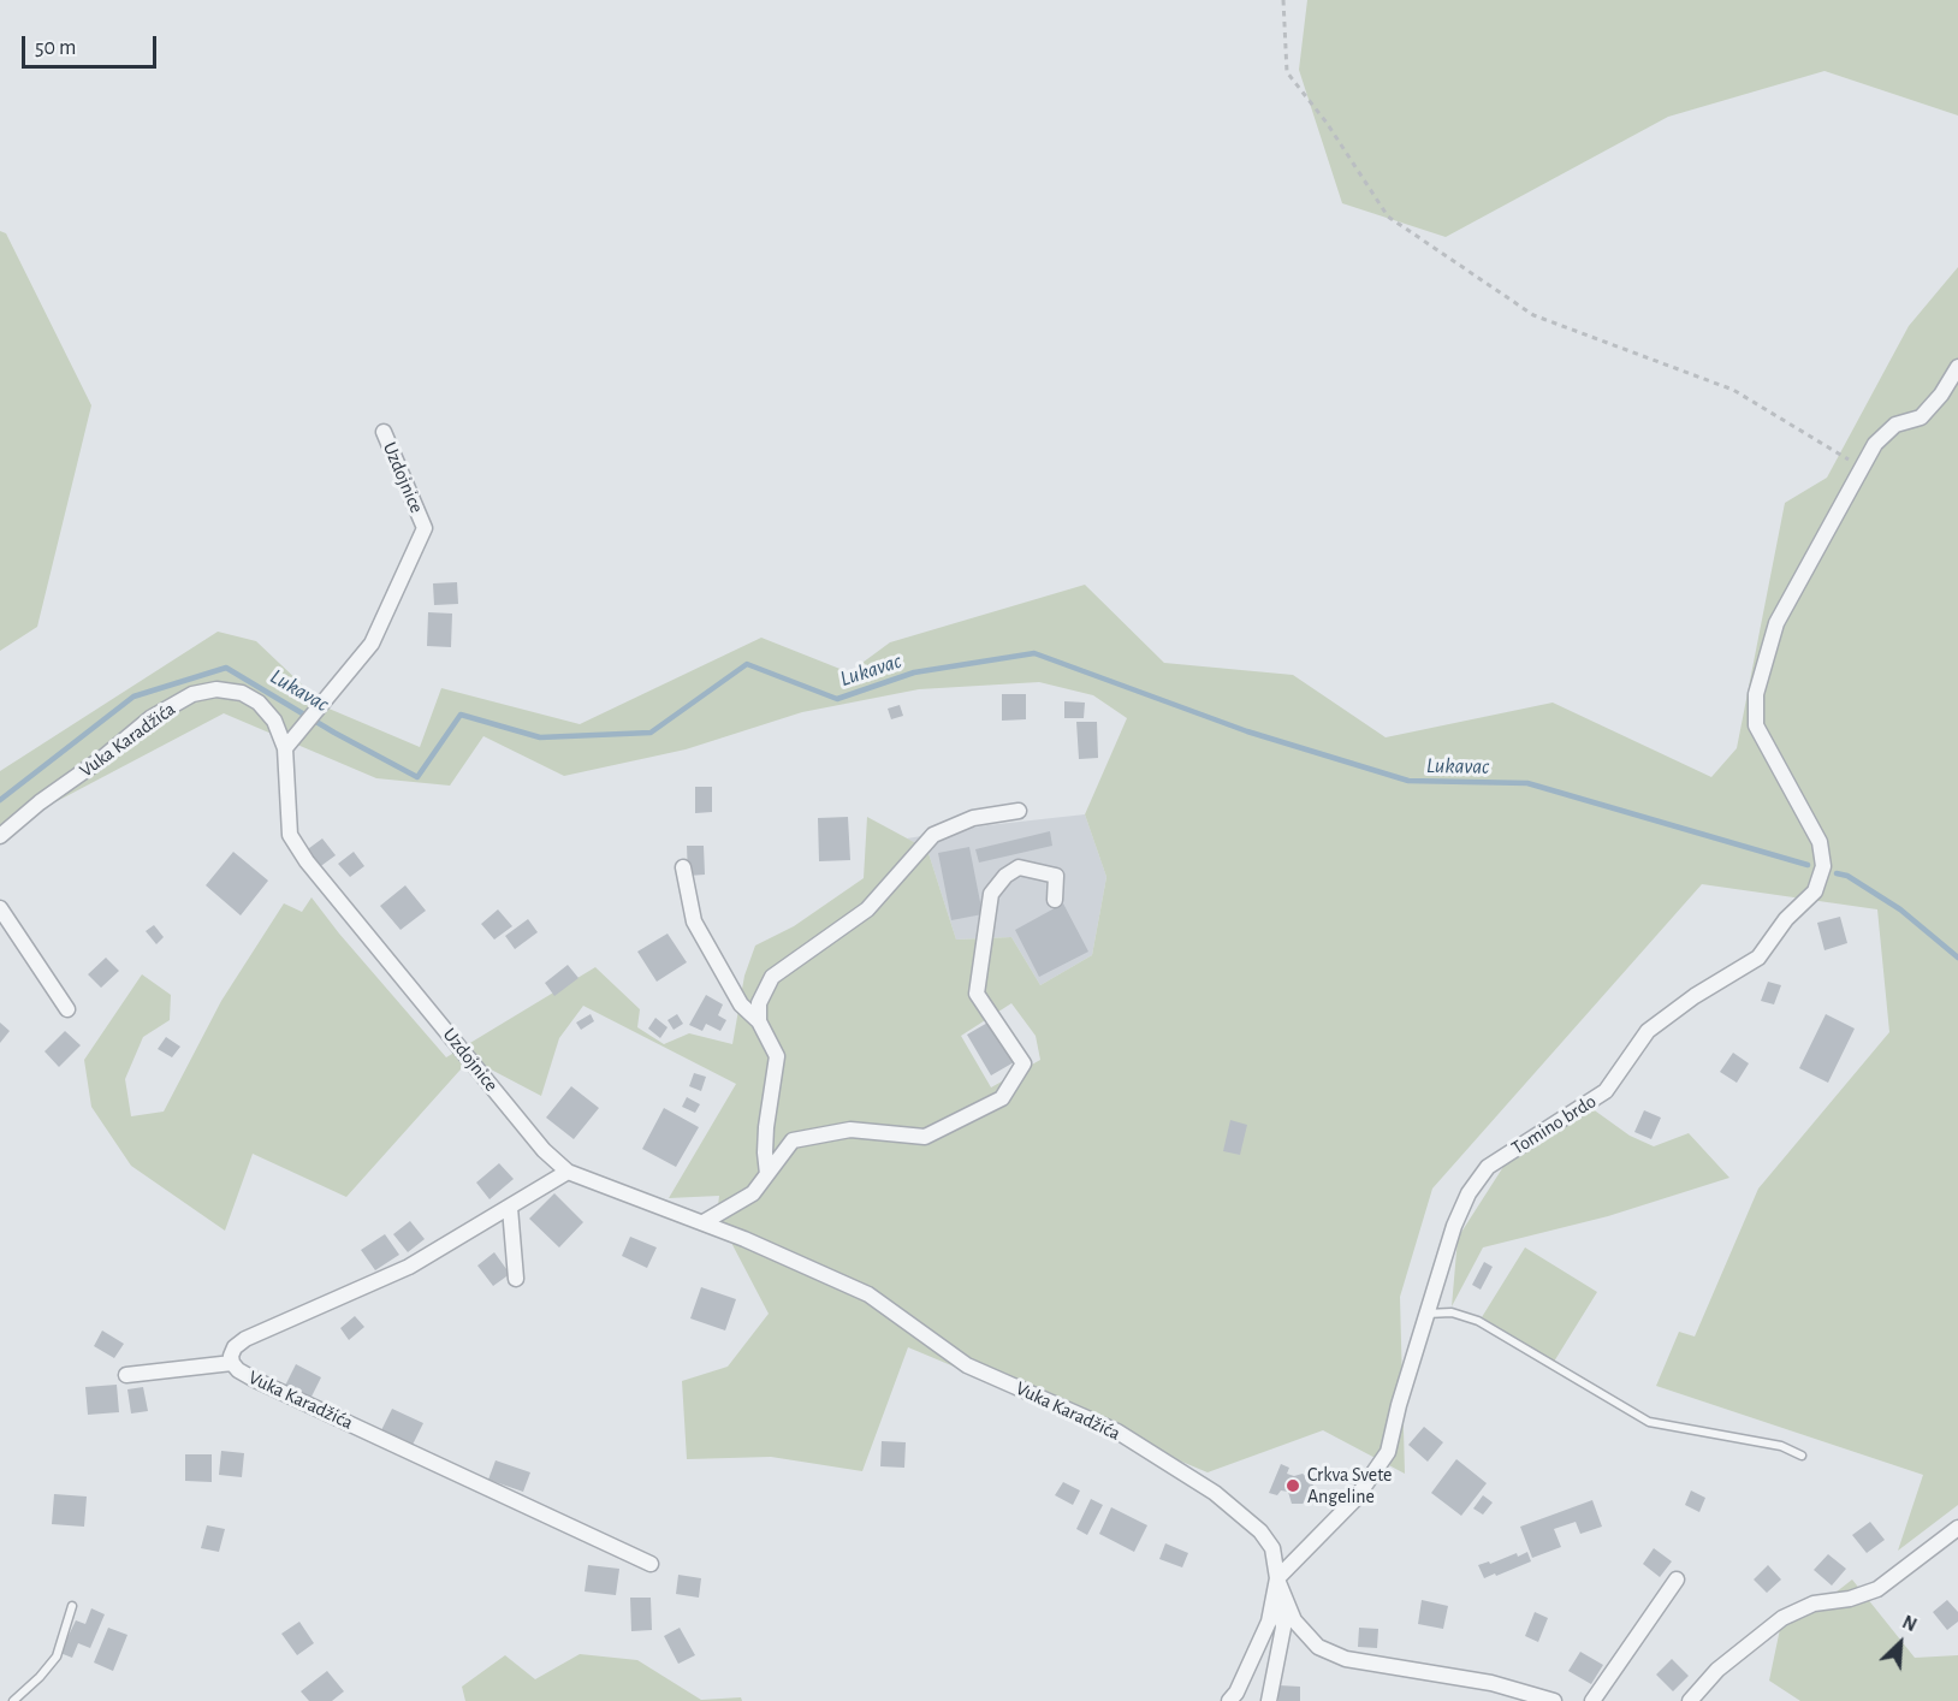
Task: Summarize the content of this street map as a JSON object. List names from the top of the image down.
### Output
{
  "streets": {
    "street": ["Uzdojnice", "Vuka Karadžića", "Tomino brdo"]
  },
  "crossings": [
    ["Uzdojnice", "Vuka Karadžića"],
    ["Vuka Karadžića", "Tomino brdo"]
  ],
  "water": ["Lukavac"],
  "places": ["Crkva Svete Angeline"],
  "scale_bar": "50 m",
  "north": "top right"
}
